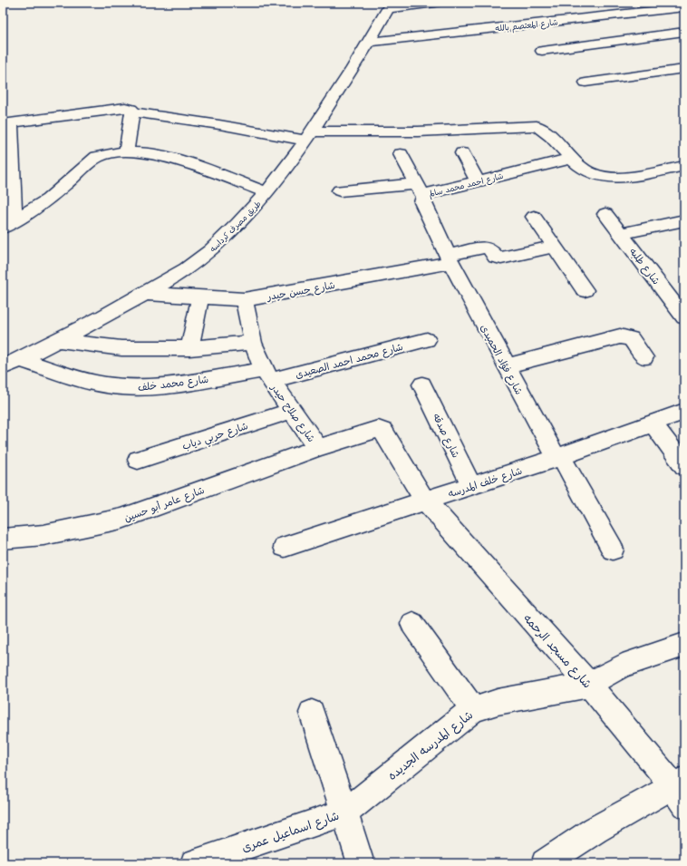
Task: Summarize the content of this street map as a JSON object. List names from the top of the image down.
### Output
{
  "streets": {
    "street": [
      "شارع المعتصم بالله",
      "شارع احمد محمد سالم",
      "طريق مصرف كرداسه",
      "شارع طلبه",
      "شارع حسن حيدر",
      "شارع فؤاد الحميدى",
      "شارع محمد احمد الصعيدى",
      "شارع محمد خلف",
      "شارع صلاح حيدر",
      "شارع حربي دياب",
      "شارع صدقه",
      "شارع خلف المدرسه",
      "شارع عامر أبو حسين",
      "شارع مسجد الرحمه",
      "شارع المدرسه الجديده",
      "شارع اسماعيل عمرى"
    ]
  },
  "crossings": [
    ["شارع المعتصم بالله", "طريق مصرف كرداسه"],
    ["شارع احمد محمد سالم", "شارع حسن حيدر"],
    ["شارع احمد محمد سالم", "شارع فؤاد الحميدى"],
    ["طريق مصرف كرداسه", "شارع حسن حيدر"],
    ["طريق مصرف كرداسه", "شارع محمد خلف"],
    ["شارع حسن حيدر", "شارع فؤاد الحميدى"],
    ["شارع حسن حيدر", "شارع صلاح حيدر"],
    ["شارع فؤاد الحميدى", "شارع خلف المدرسه"],
    ["شارع محمد احمد الصعيدى", "شارع محمد خلف"],
    ["شارع محمد احمد الصعيدى", "شارع صلاح حيدر"],
    ["شارع محمد خلف", "شارع صلاح حيدر"],
    ["شارع صلاح حيدر", "شارع حربي دياب"],
    ["شارع صلاح حيدر", "شارع خلف المدرسه"],
    ["شارع صلاح حيدر", "شارع عامر أبو حسين"],
    ["شارع صلاح حيدر", "شارع مسجد الرحمه"],
    ["شارع صدقه", "شارع خلف المدرسه"],
    ["شارع خلف المدرسه", "شارع مسجد الرحمه"],
    ["شارع مسجد الرحمه", "شارع المدرسه الجديده"],
    ["شارع المدرسه الجديده", "شارع اسماعيل عمرى"]
  ]
}
